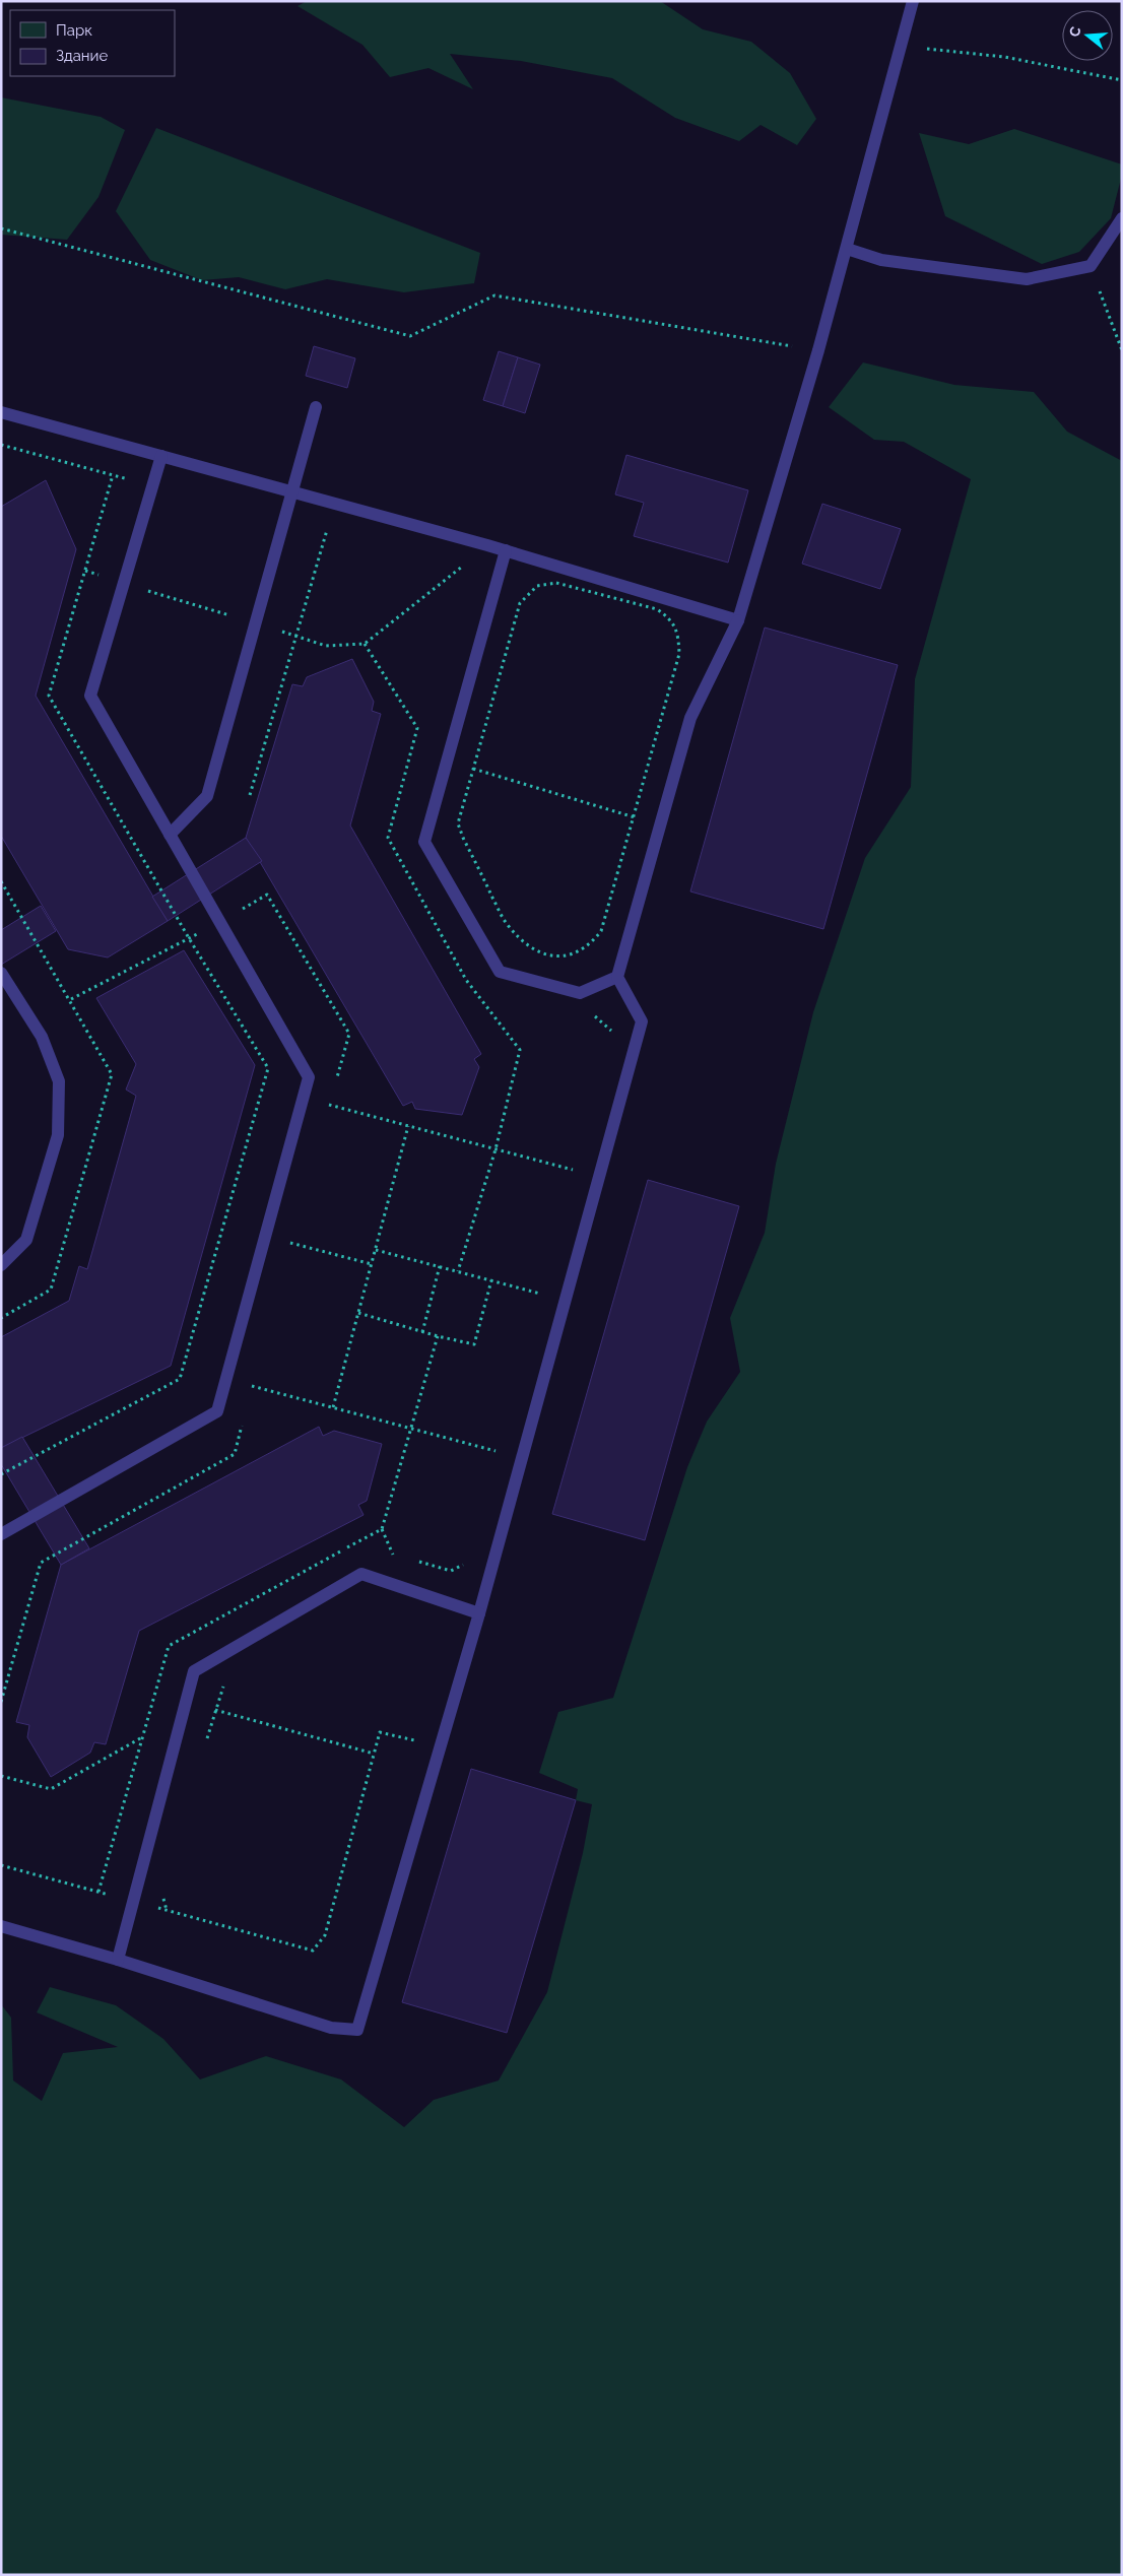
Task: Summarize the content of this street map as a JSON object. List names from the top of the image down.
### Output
{
  "legend": ["Парк", "Здание"],
  "north": "left"
}
